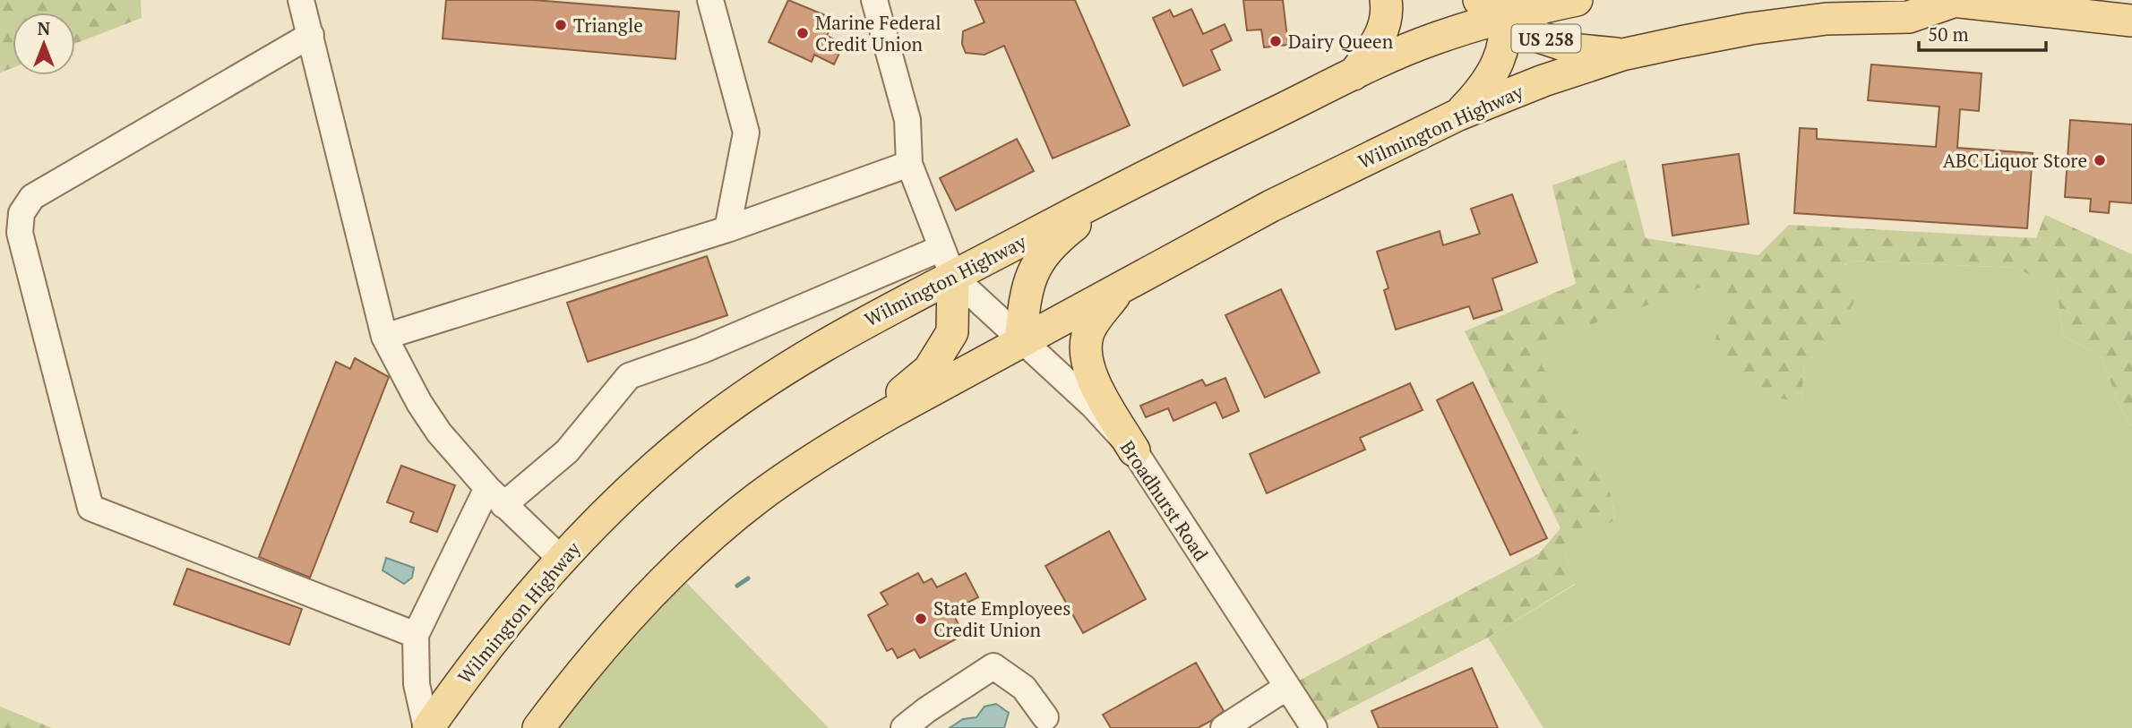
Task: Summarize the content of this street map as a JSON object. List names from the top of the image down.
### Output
{
  "streets": {
    "main road": ["US 258", "Wilmington Highway"],
    "street": ["Broadhurst Road"]
  },
  "crossings": [
    ["US 258", "Wilmington Highway"],
    ["Wilmington Highway", "Broadhurst Road"]
  ],
  "places": [
    "Triangle",
    "Marine Federal Credit Union",
    "Dairy Queen",
    "ABC Liquor Store",
    "State Employees Credit Union"
  ],
  "scale_bar": "50 m",
  "north": "top"
}
